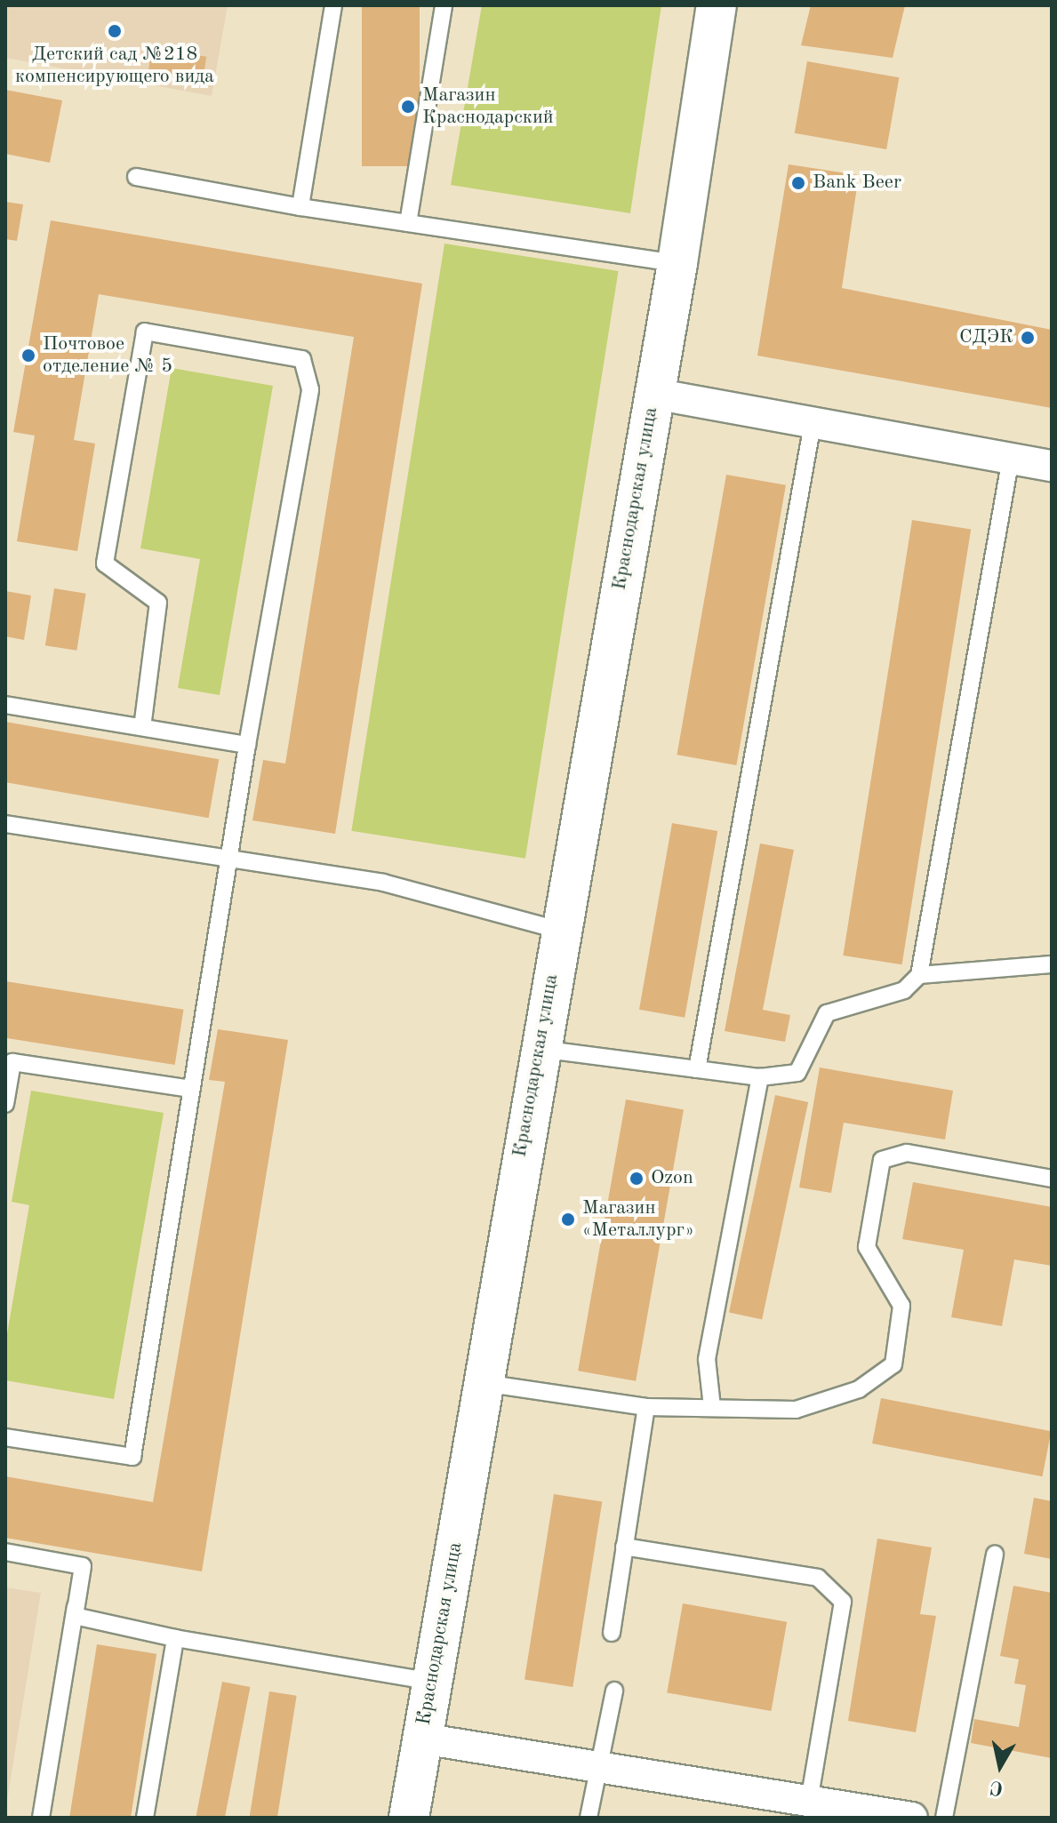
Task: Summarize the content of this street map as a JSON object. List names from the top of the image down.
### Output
{
  "streets": {
    "main road": ["Краснодарская улица"]
  },
  "places": [
    "Детский сад №218 компенсирующего вида",
    "Магазин Краснодарский",
    "Bank Beer",
    "СДЭК",
    "Почтовое отделение № 5",
    "Ozon",
    "Магазин «Металлург»"
  ],
  "north": "bottom"
}
